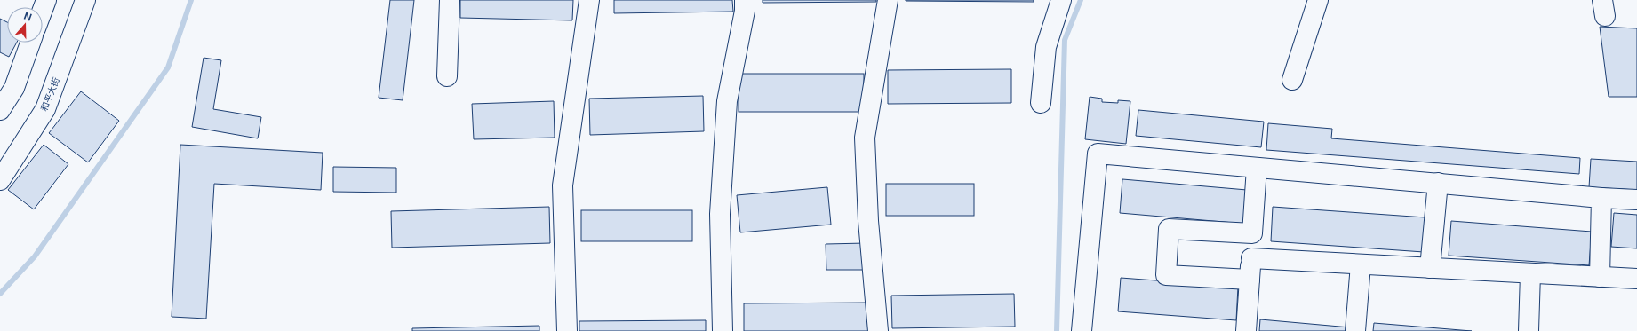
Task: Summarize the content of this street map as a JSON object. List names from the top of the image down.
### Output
{
  "streets": {
    "main road": ["和平大街"]
  },
  "north": "top"
}
